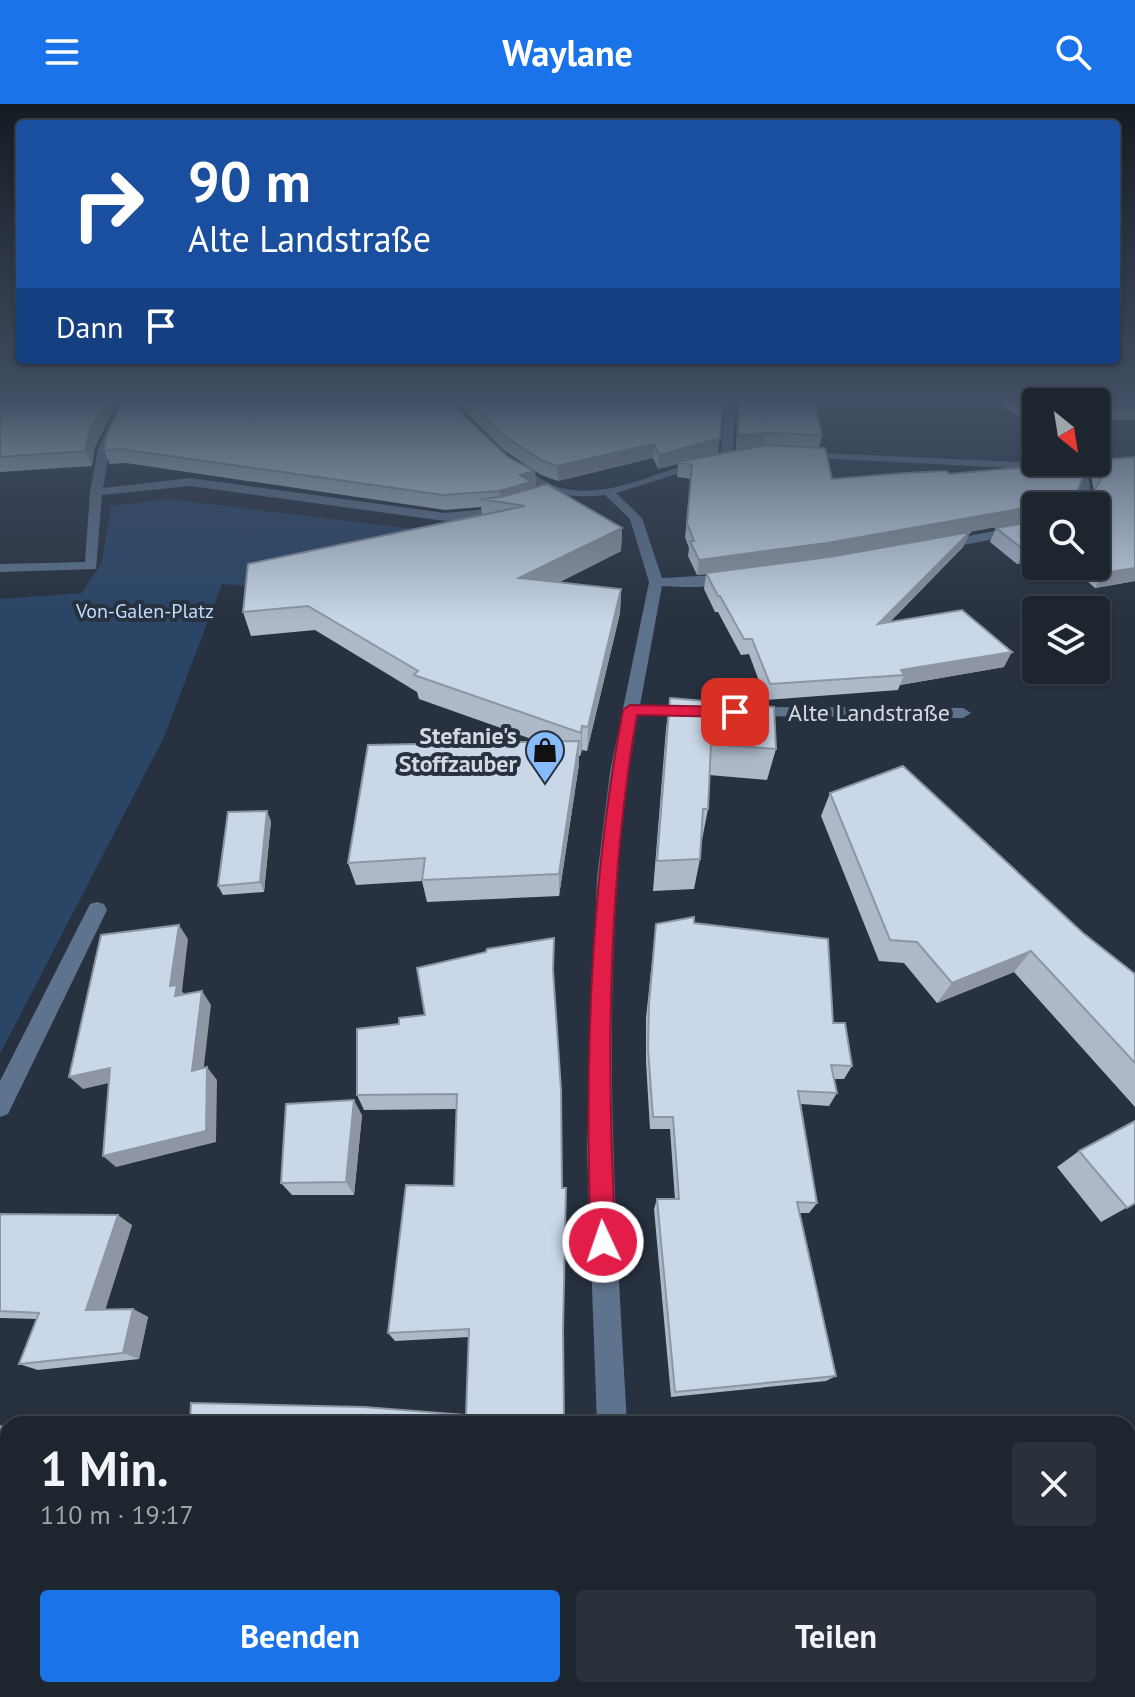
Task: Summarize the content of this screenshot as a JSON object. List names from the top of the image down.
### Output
{
  "streets": {
    "street": ["Alte Landstraße"]
  },
  "parks": ["Von-Galen-Platz"],
  "places": {
    "shop": ["Stefanie's Stoffzauber"]
  },
  "north": "bottom right",
  "page": {
    "header": "Waylane",
    "turn": ["90 m", "Alte Landstraße"],
    "then": "Dann",
    "heading": ["1 Min.", "110 m · 19:17"],
    "buttons": ["Beenden", "Teilen"]
  }
}
